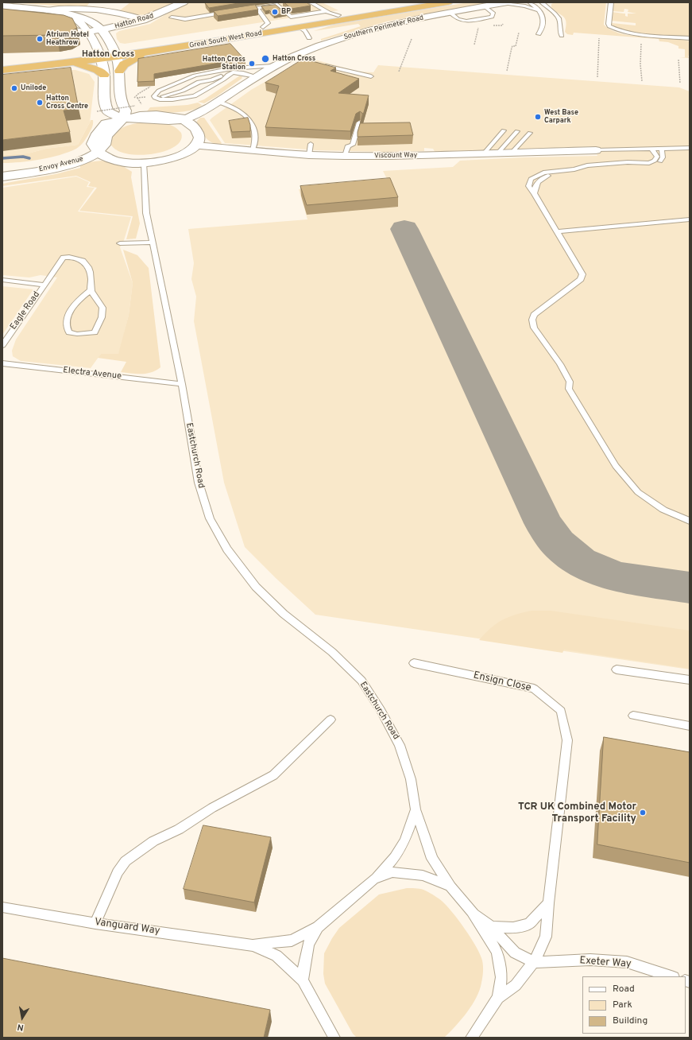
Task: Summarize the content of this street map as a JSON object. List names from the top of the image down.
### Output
{
  "streets": {
    "highway": ["Great South West Road"],
    "street": [
      "Hatton Road",
      "Southern Perimeter Road",
      "Viscount Way",
      "Envoy Avenue"
    ],
    "lane": [
      "Eagle Road",
      "Electra Avenue",
      "Eastchurch Road",
      "Ensign Close",
      "Vanguard Way",
      "Exeter Way"
    ]
  },
  "crossings": [
    ["Electra Avenue", "Eastchurch Road"],
    ["Eastchurch Road", "Vanguard Way"],
    ["Eastchurch Road", "Exeter Way"],
    ["Ensign Close", "Exeter Way"]
  ],
  "districts": ["Hatton Cross"],
  "places": [
    "BP",
    "Atrium Hotel Heathrow",
    "Hatton Cross",
    "Hatton Cross Station",
    "Unilode",
    "Hatton Cross Centre",
    "West Base Carpark",
    "TCR UK Combined Motor Transport Facility"
  ],
  "legend": ["Road", "Park", "Building"],
  "north": "bottom"
}
